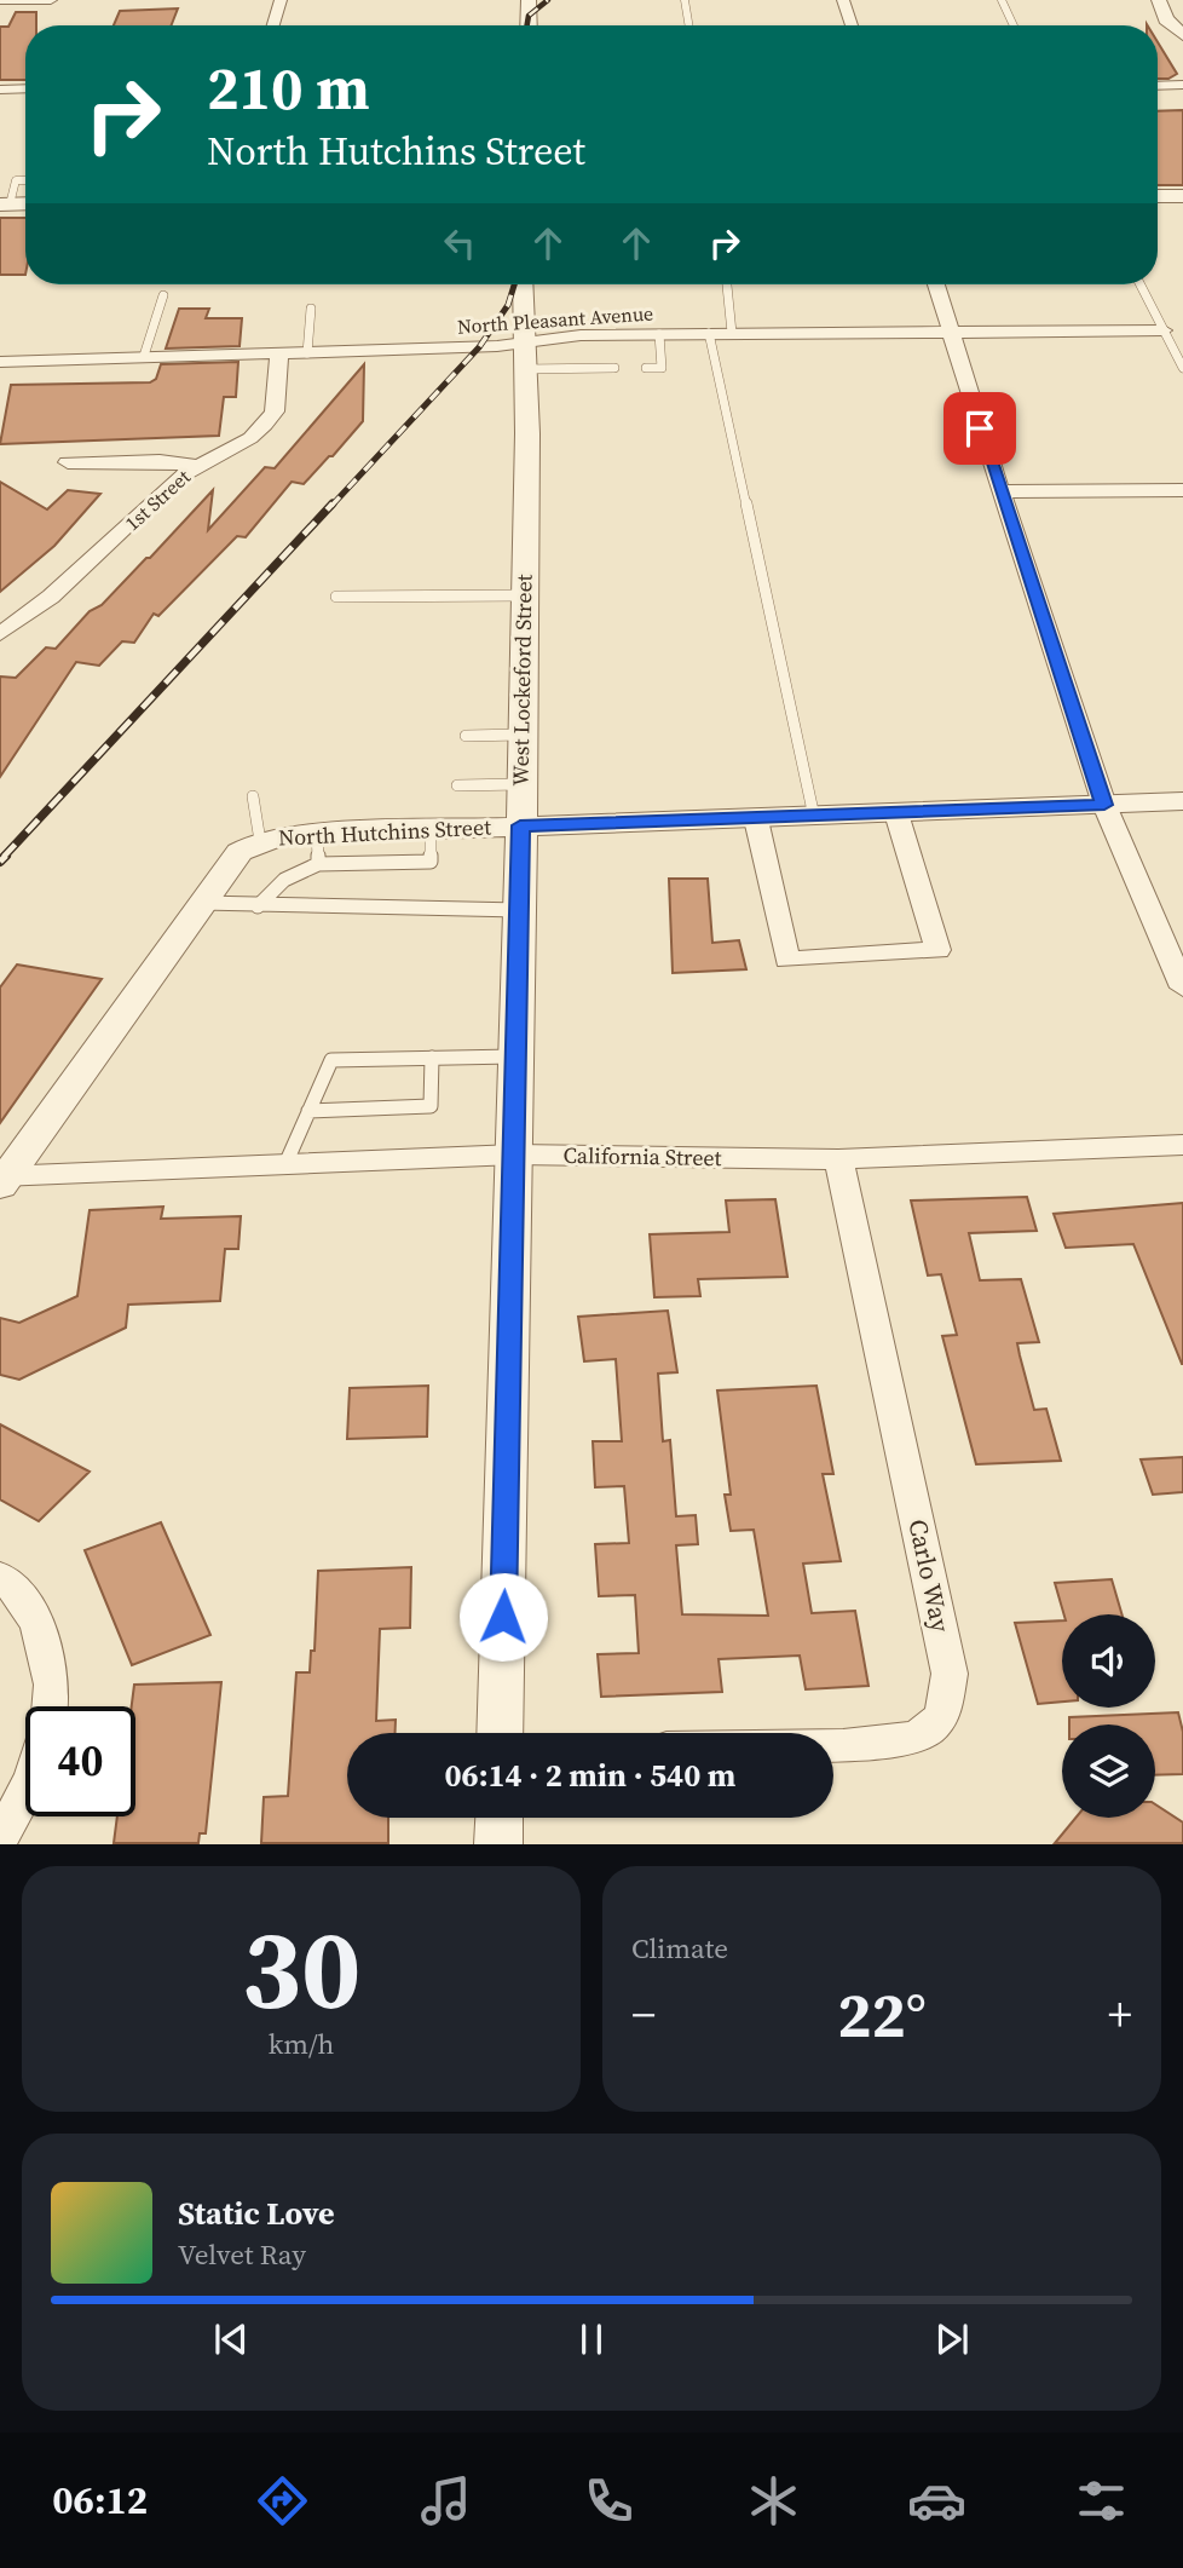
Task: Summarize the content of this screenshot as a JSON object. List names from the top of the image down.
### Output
{
  "streets": {
    "street": [
      "North Pleasant Avenue",
      "1st Street",
      "West Lockeford Street",
      "North Hutchins Street",
      "California Street",
      "Carlo Way"
    ]
  },
  "crossings": [
    ["North Pleasant Avenue", "1st Street"],
    ["North Pleasant Avenue", "West Lockeford Street"],
    ["West Lockeford Street", "North Hutchins Street"],
    ["West Lockeford Street", "California Street"],
    ["North Hutchins Street", "California Street"],
    ["California Street", "Carlo Way"]
  ],
  "page": {
    "turn": ["210 m", "North Hutchins Street"],
    "limit": "40",
    "trip": "06:14 · 2 min · 540 m",
    "tile": [
      ["30", "km/h"],
      "Climate"
    ],
    "heat": ["−", "22°", "+"],
    "song": ["Static Love", "Velvet Ray"],
    "tabs": "06:12"
  }
}
